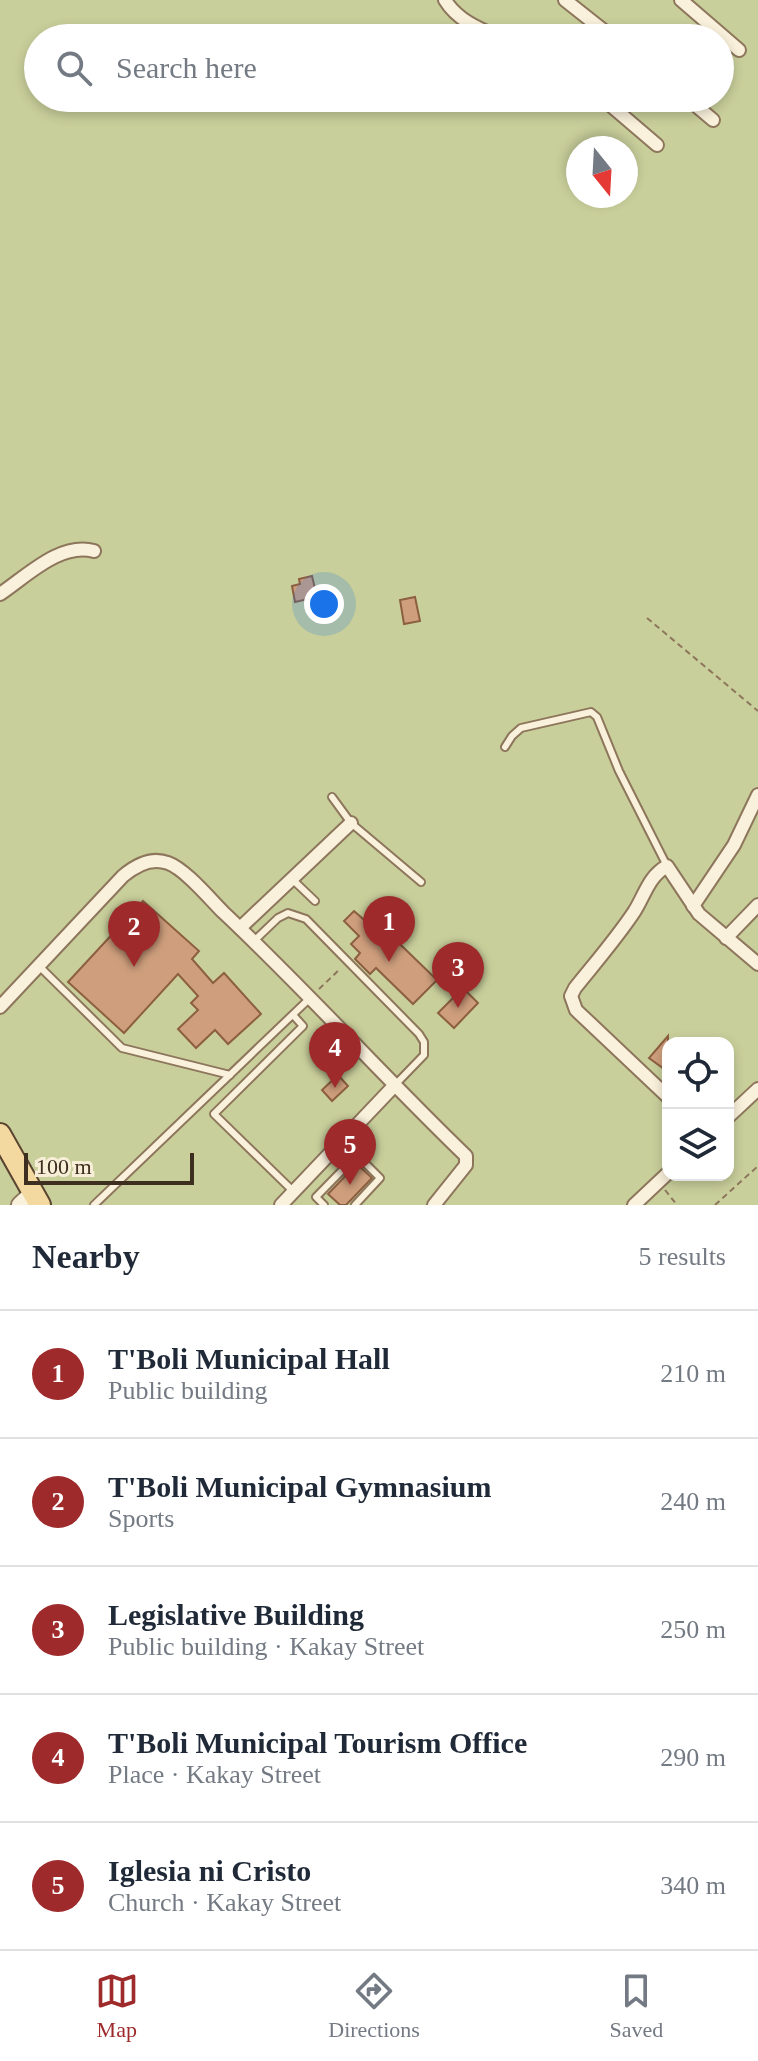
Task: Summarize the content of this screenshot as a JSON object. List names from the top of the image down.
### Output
{
  "scale_bar": "100 m",
  "north": "bottom",
  "page": {
    "search": "Search here",
    "pins": [
      "1",
      "2",
      "3",
      "4",
      "5"
    ],
    "scale": "100 m",
    "heading": ["Nearby", "5 results"],
    "list": [
      {
        "mark": "1",
        "name": "T'Boli Municipal Hall",
        "note": "Public building",
        "value": "210 m"
      },
      {
        "mark": "2",
        "name": "T'Boli Municipal Gymnasium",
        "note": "Sports",
        "value": "240 m"
      },
      {
        "mark": "3",
        "name": "Legislative Building",
        "note": "Public building · Kakay Street",
        "value": "250 m"
      },
      {
        "mark": "4",
        "name": "T'Boli Municipal Tourism Office",
        "note": "Place · Kakay Street",
        "value": "290 m"
      },
      {
        "mark": "5",
        "name": "Iglesia ni Cristo",
        "note": "Church · Kakay Street",
        "value": "340 m"
      }
    ],
    "nav": ["Map", "Directions", "Saved"]
  }
}
